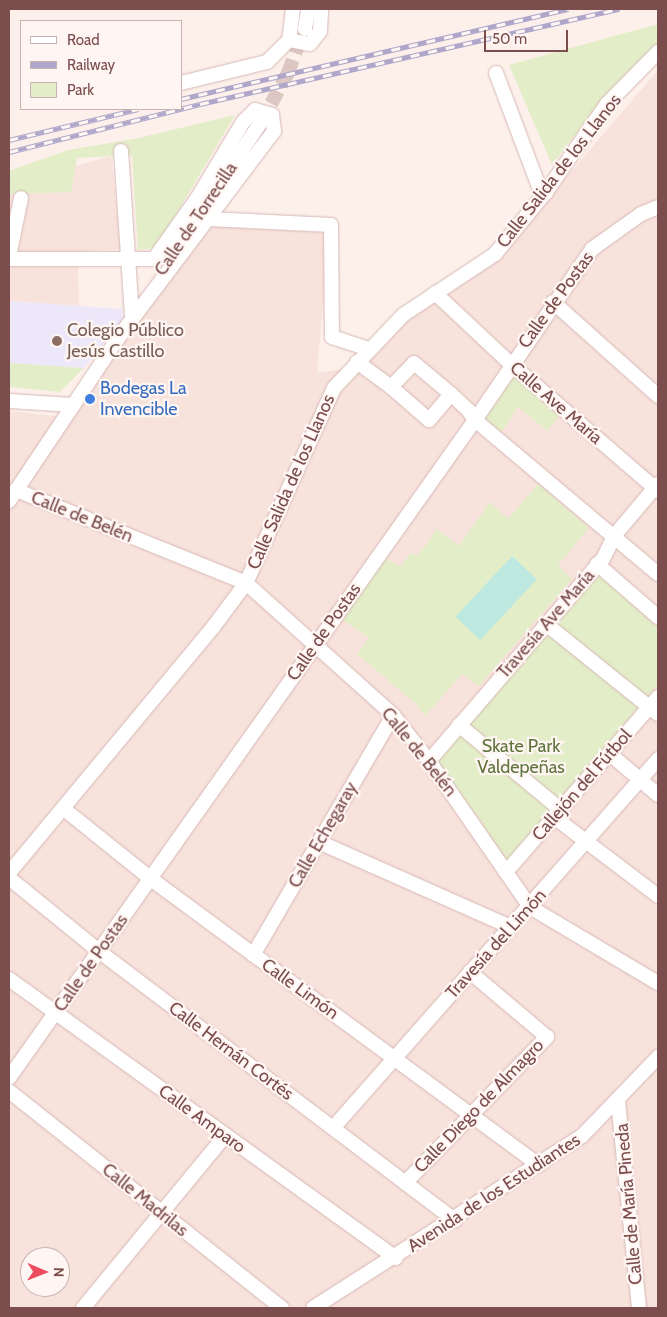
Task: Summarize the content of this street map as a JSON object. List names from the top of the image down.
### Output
{
  "streets": {
    "street": [
      "Calle Salida de los Llanos",
      "Calle de Torrecilla",
      "Calle de Postas",
      "Calle Ave María",
      "Calle de Belén",
      "Travesía Ave María",
      "Callejón del Fútbol",
      "Calle Echegaray",
      "Travesía del Limón",
      "Calle Limón",
      "Calle Hernán Cortés",
      "Calle Diego de Almagro",
      "Calle Amparo",
      "Avenida de los Estudiantes",
      "Calle Madrilas",
      "Calle de María Pineda"
    ]
  },
  "crossings": [
    ["Calle Salida de los Llanos", "Calle Ave María"],
    ["Calle Salida de los Llanos", "Calle de Belén"],
    ["Calle Salida de los Llanos", "Calle Limón"],
    ["Calle de Torrecilla", "Calle de Belén"],
    ["Calle de Postas", "Calle Ave María"],
    ["Calle de Postas", "Calle de Belén"],
    ["Calle de Postas", "Calle Limón"],
    ["Calle de Postas", "Calle Hernán Cortés"],
    ["Calle de Postas", "Calle Amparo"],
    ["Calle Ave María", "Travesía Ave María"],
    ["Calle de Belén", "Travesía Ave María"],
    ["Calle de Belén", "Callejón del Fútbol"],
    ["Calle de Belén", "Calle Echegaray"],
    ["Calle de Belén", "Travesía del Limón"],
    ["Calle Echegaray", "Calle Limón"],
    ["Travesía del Limón", "Calle Limón"],
    ["Travesía del Limón", "Calle Hernán Cortés"],
    ["Travesía del Limón", "Calle Diego de Almagro"],
    ["Calle Limón", "Calle Diego de Almagro"],
    ["Calle Limón", "Avenida de los Estudiantes"],
    ["Calle Hernán Cortés", "Calle Diego de Almagro"],
    ["Calle Hernán Cortés", "Avenida de los Estudiantes"],
    ["Calle Amparo", "Avenida de los Estudiantes"],
    ["Avenida de los Estudiantes", "Calle de María Pineda"]
  ],
  "parks": ["Skate Park Valdepeñas"],
  "places": ["Colegio Público Jesús Castillo", "Bodegas La Invencible"],
  "legend": ["Road", "Railway", "Park"],
  "scale_bar": "50 m",
  "north": "right"
}
